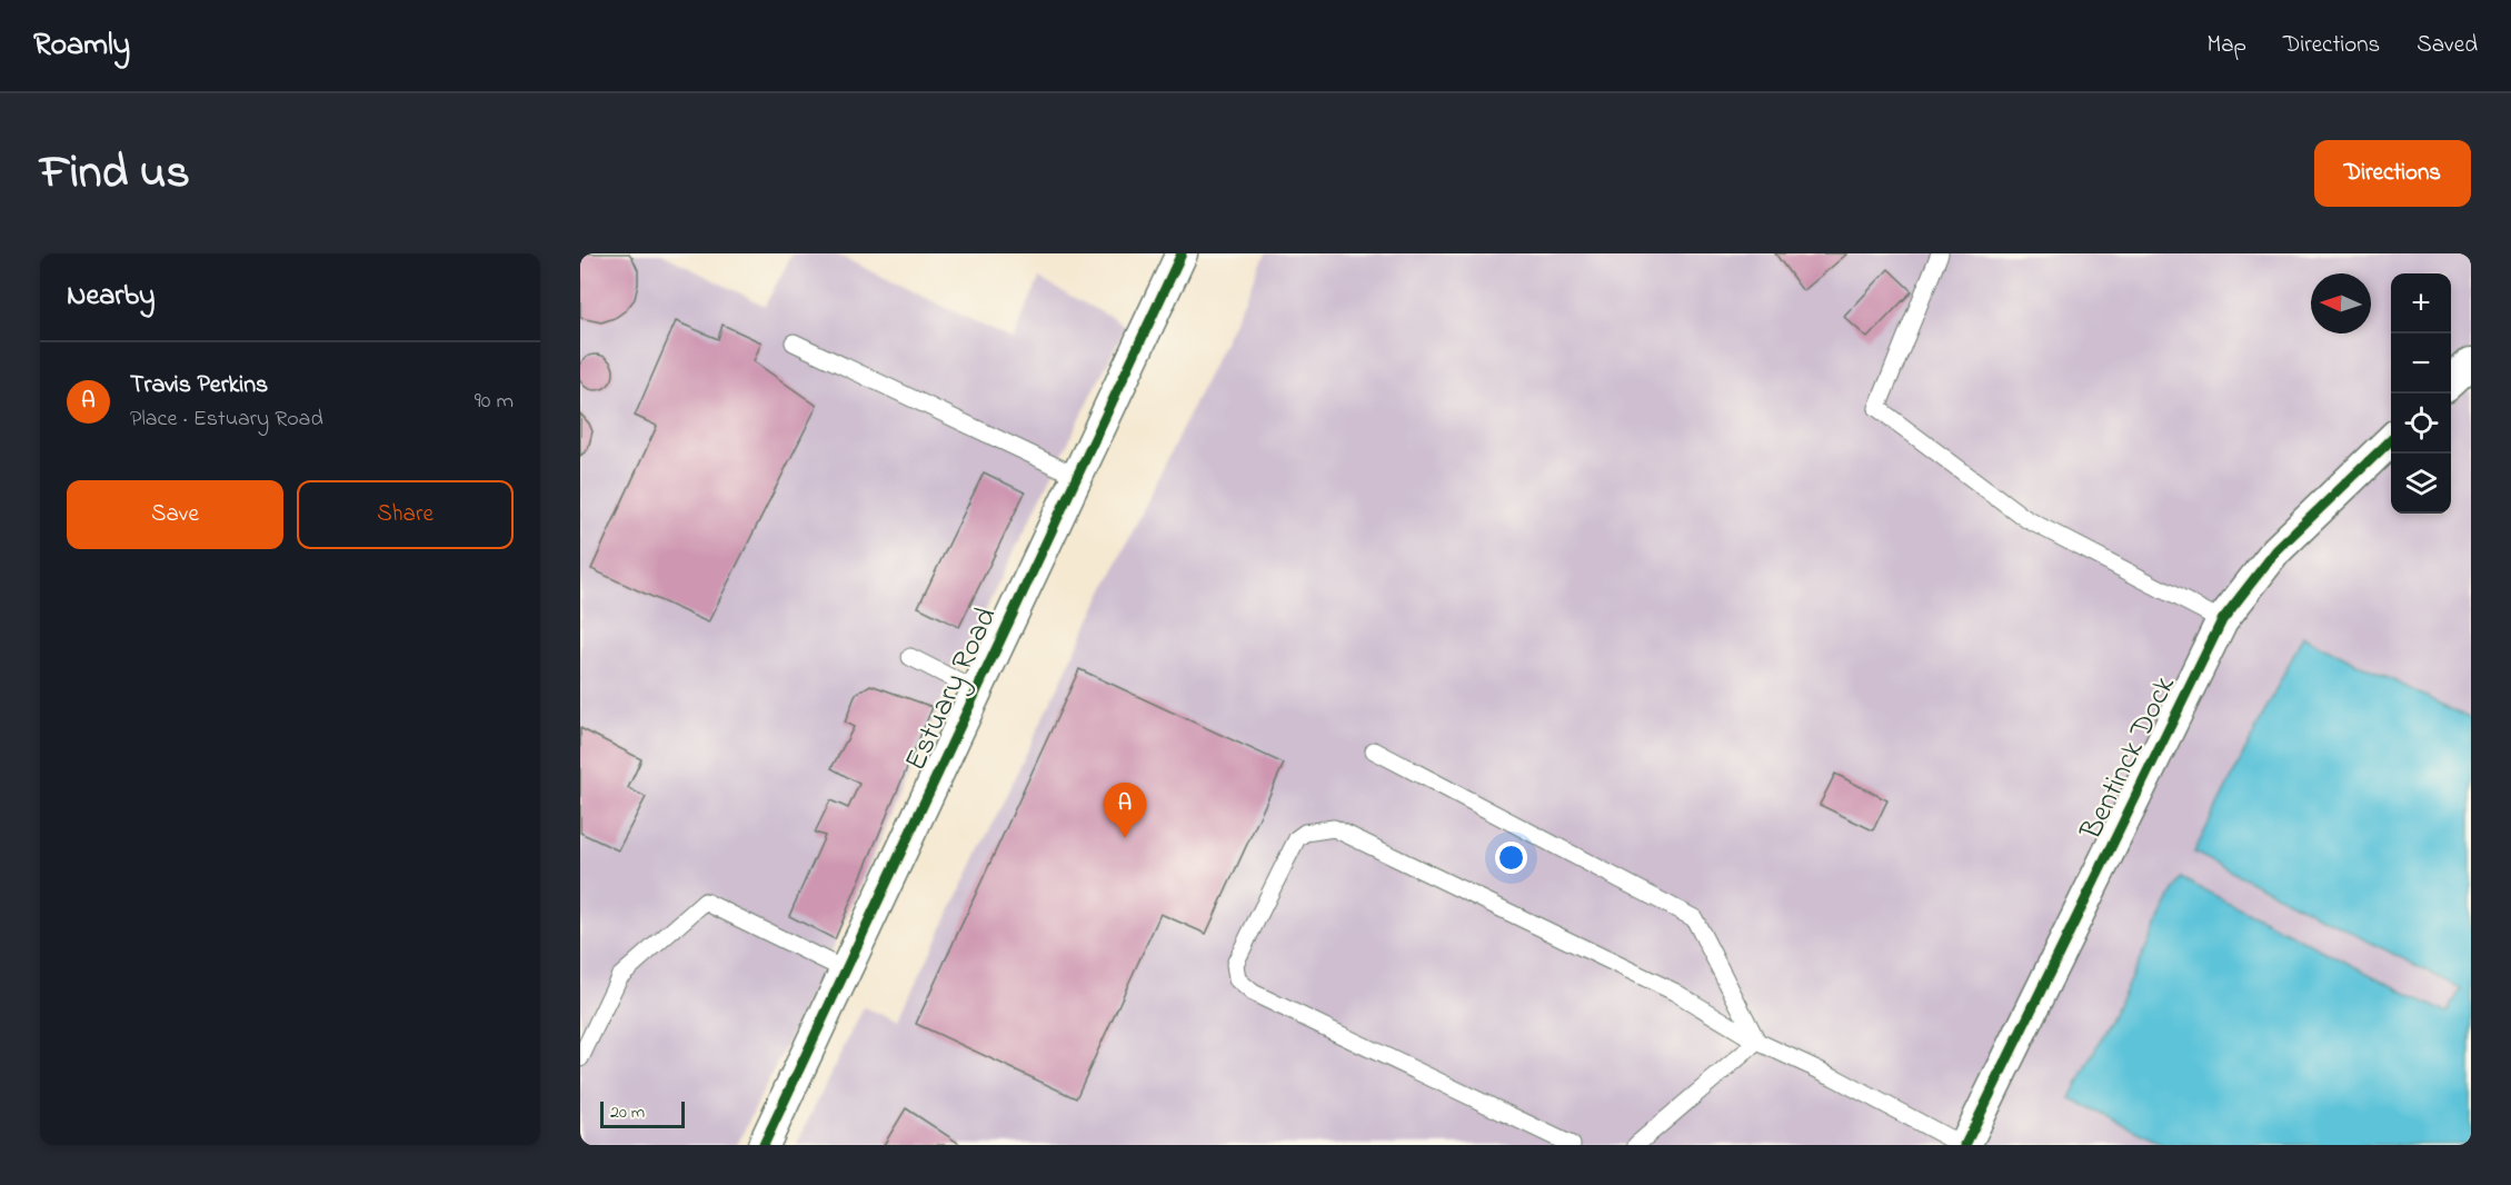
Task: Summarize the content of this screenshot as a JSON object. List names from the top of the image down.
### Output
{
  "streets": {
    "street": ["Estuary Road", "Bentinck Dock"]
  },
  "scale_bar": "20 m",
  "north": "left",
  "page": {
    "header": "Roamly",
    "nav": ["Map", "Directions", "Saved"],
    "title": "Find us",
    "buttons": [
      "Directions",
      ["Save", "Share"]
    ],
    "heading": "Nearby",
    "map_buttons": ["+", "−"],
    "list": [
      {
        "mark": "A",
        "name": "Travis Perkins",
        "note": "Place · Estuary Road",
        "value": "90 m"
      }
    ],
    "pins": "A",
    "scale": "20 m"
  }
}
